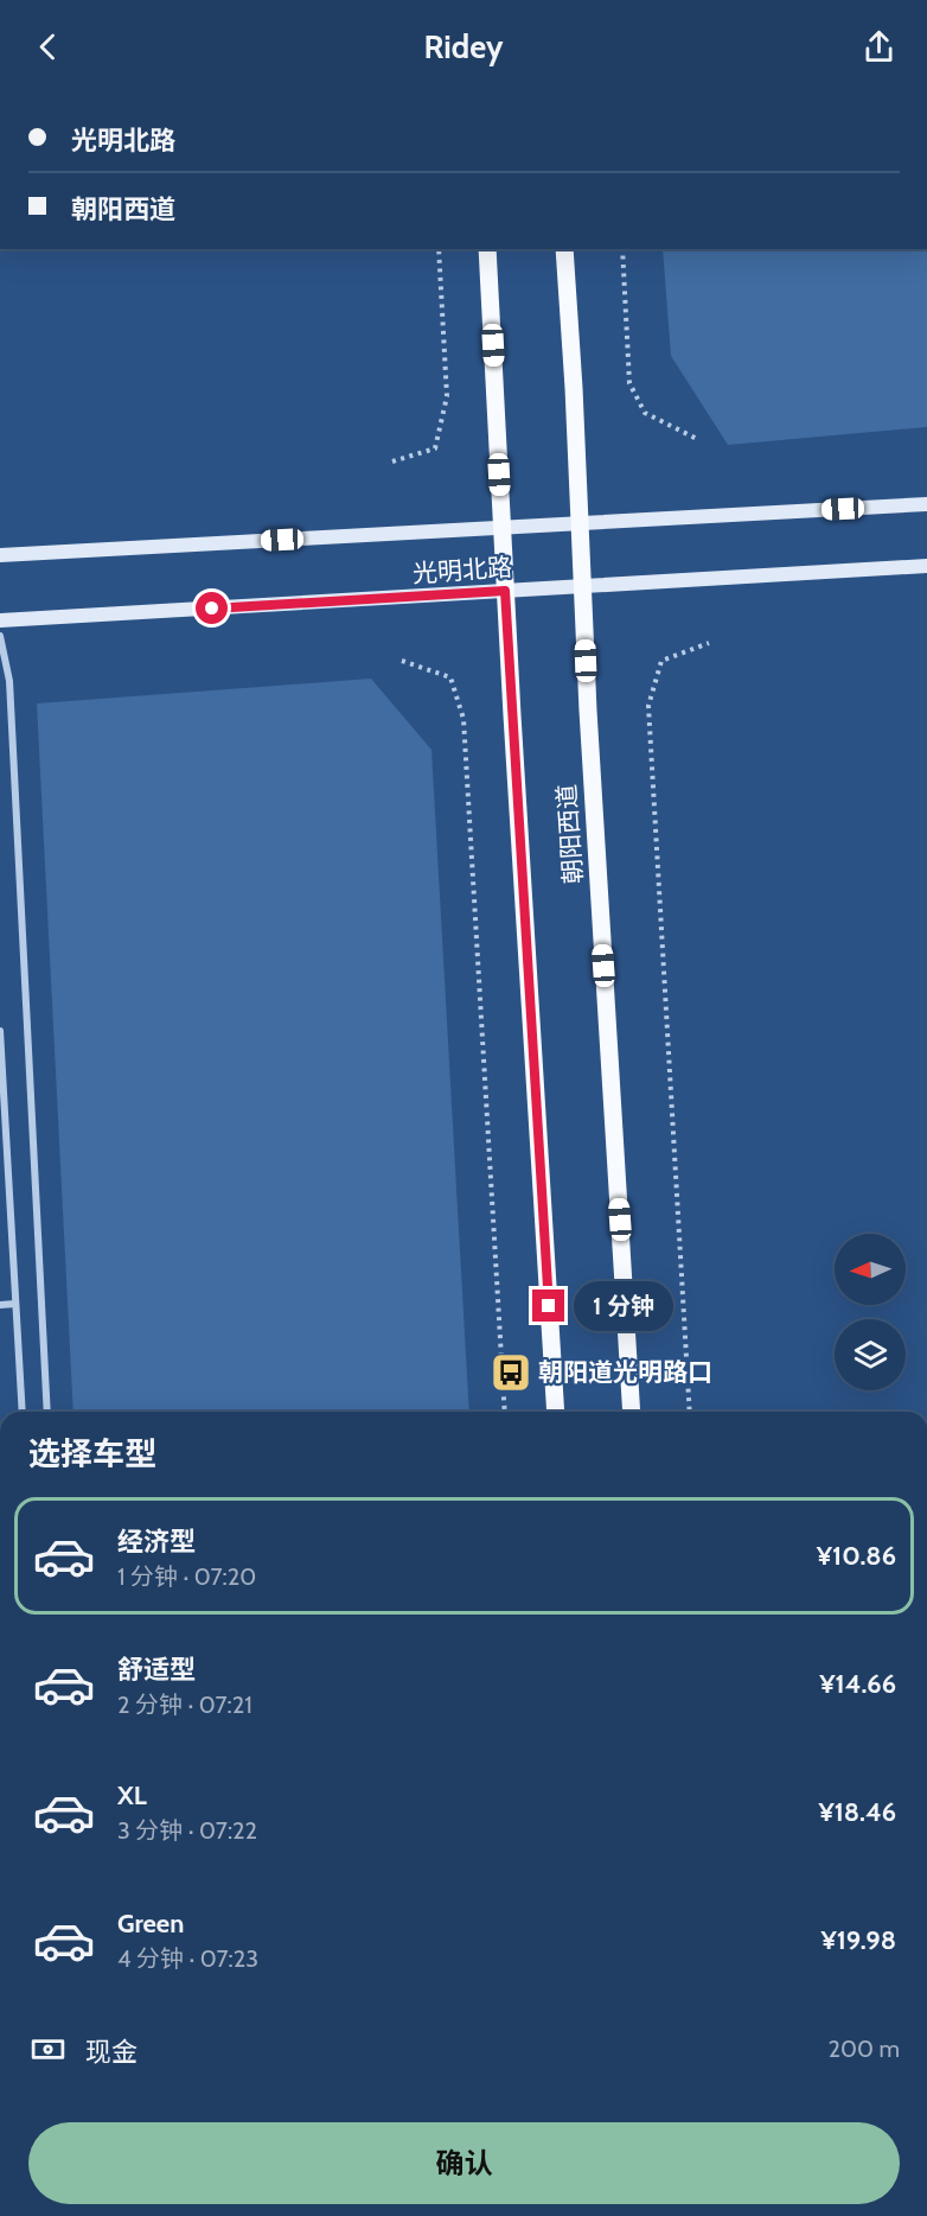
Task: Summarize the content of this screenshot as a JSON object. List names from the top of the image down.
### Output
{
  "streets": {
    "main road": ["光明北路", "朝阳西道"]
  },
  "crossings": [
    ["光明北路", "朝阳西道"]
  ],
  "places": {
    "bus stop": ["朝阳道光明路口"]
  },
  "north": "left",
  "page": {
    "header": "Ridey",
    "banner": ["光明北路", "朝阳西道"],
    "bubble": "1 分钟",
    "heading": "选择车型",
    "list": [
      {
        "name": "经济型",
        "note": "1 分钟 · 07:20",
        "value": "¥10.86"
      },
      {
        "name": "舒适型",
        "note": "2 分钟 · 07:21",
        "value": "¥14.66"
      },
      {
        "name": "XL",
        "note": "3 分钟 · 07:22",
        "value": "¥18.46"
      },
      {
        "name": "Green",
        "note": "4 分钟 · 07:23",
        "value": "¥19.98"
      }
    ],
    "pay": ["现金", "200 m"],
    "buttons": "确认"
  }
}
